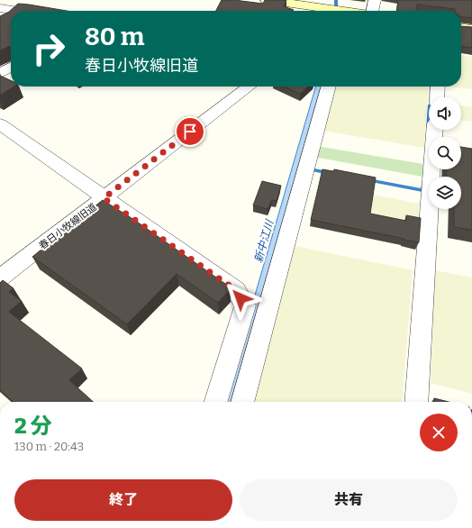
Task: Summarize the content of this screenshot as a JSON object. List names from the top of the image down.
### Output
{
  "streets": {
    "street": ["春日小牧線旧道"]
  },
  "water": ["新中江川"],
  "page": {
    "turn": ["80 m", "春日小牧線旧道"],
    "heading": ["2 分", "130 m · 20:43"],
    "buttons": ["終了", "共有"]
  }
}
